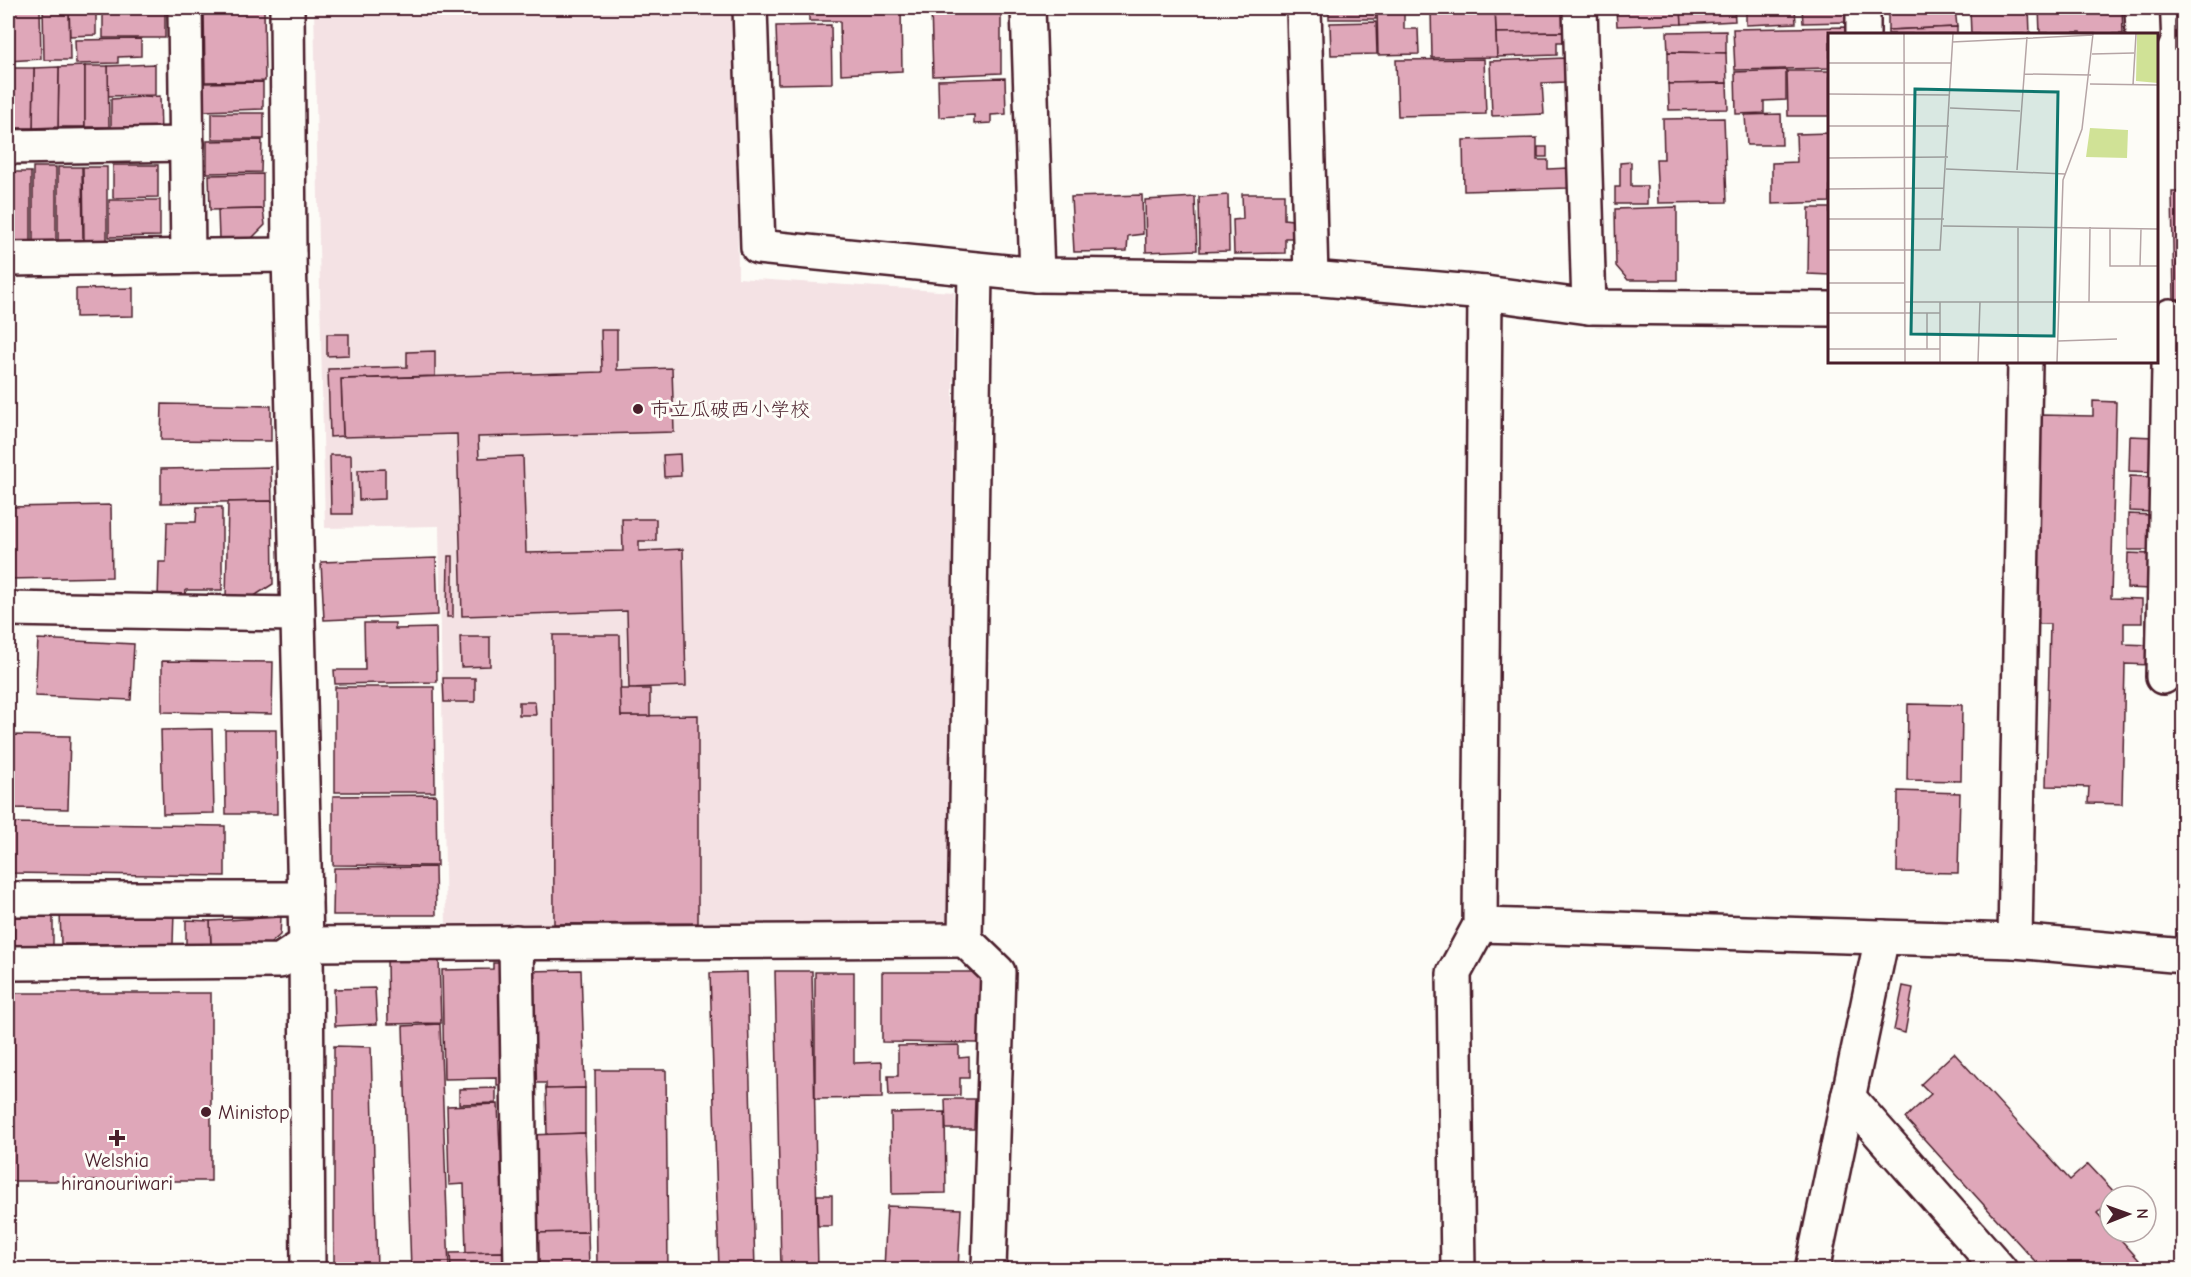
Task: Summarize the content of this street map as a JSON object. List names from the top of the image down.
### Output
{
  "places": {
    "other": ["市立瓜破西小学校", "Ministop"],
    "health": ["Welshia hiranouriwari"]
  },
  "north": "right"
}
